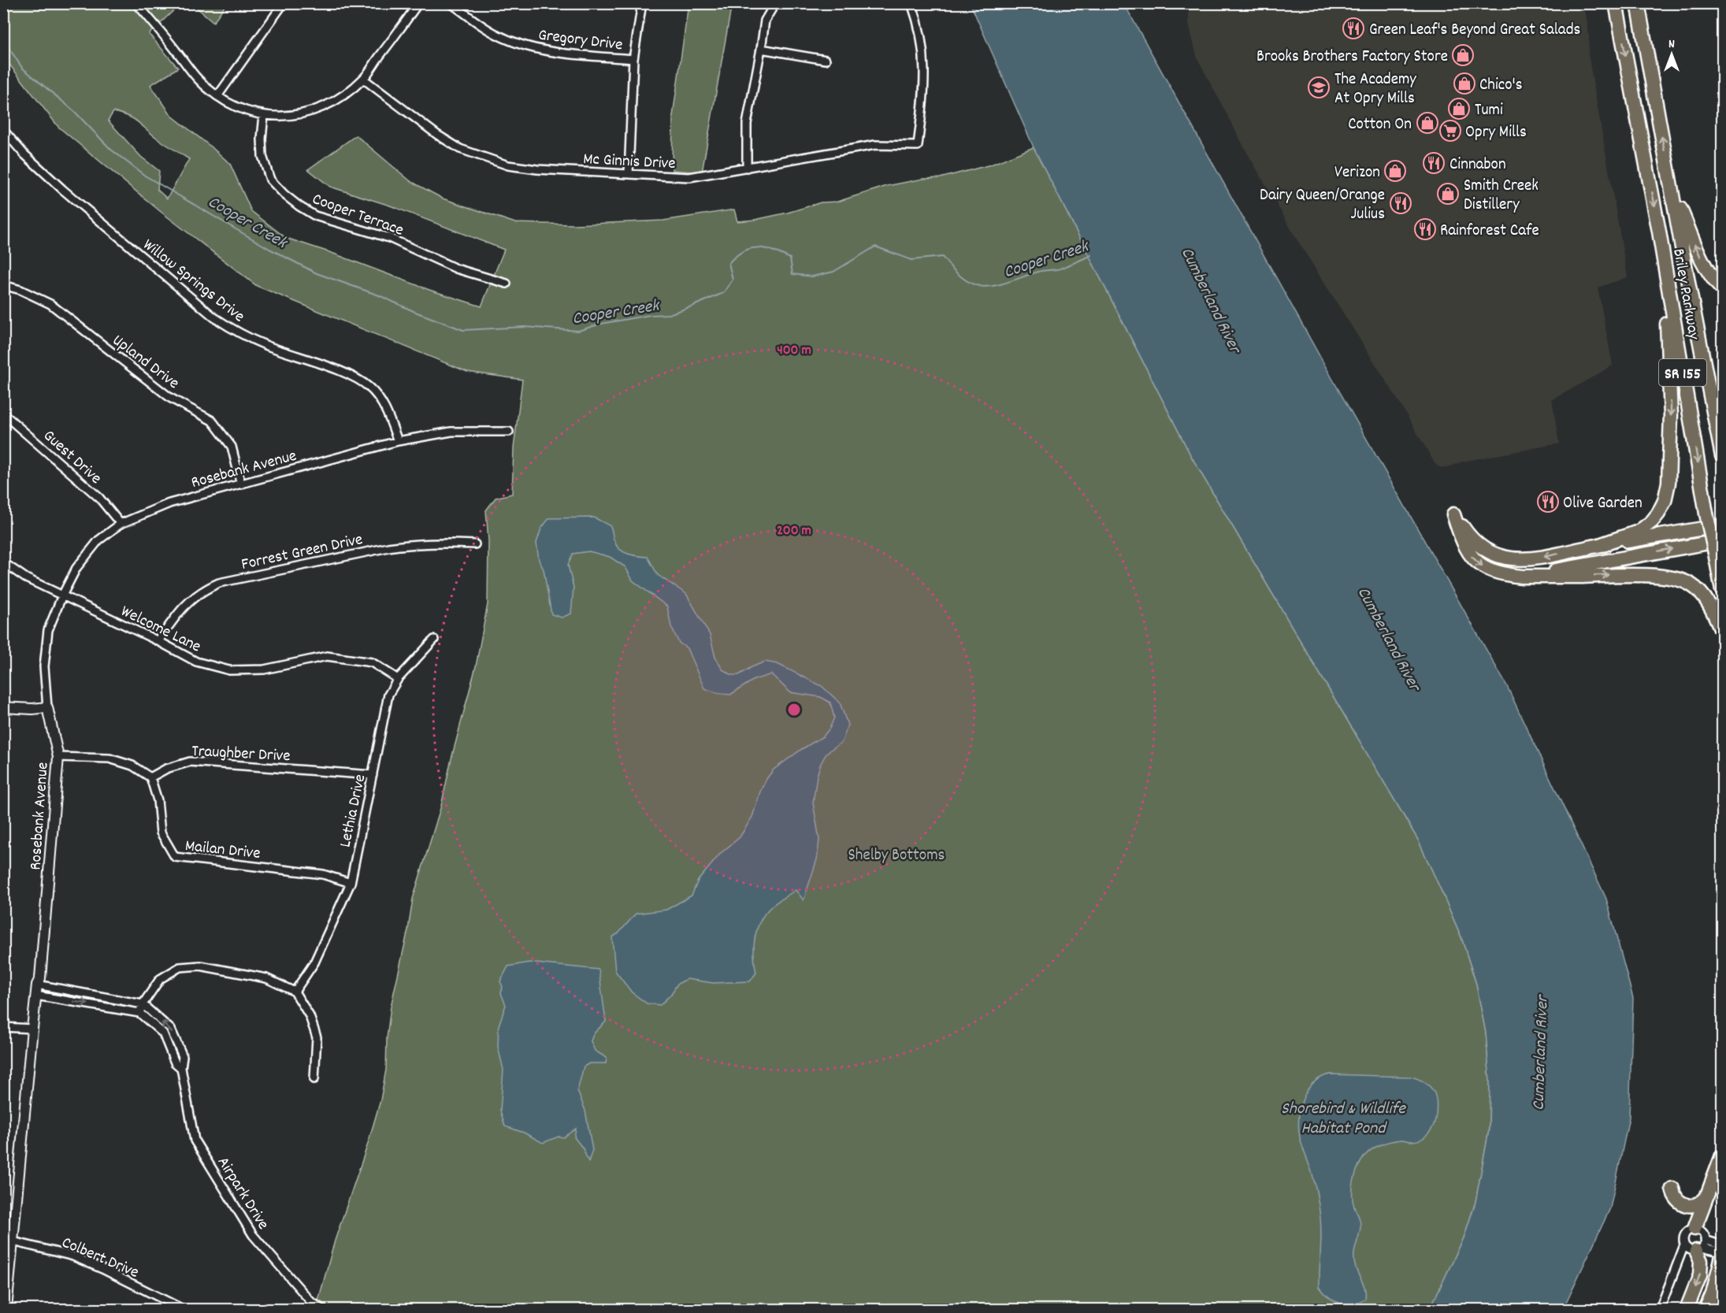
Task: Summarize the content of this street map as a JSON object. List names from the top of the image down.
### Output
{
  "streets": {
    "highway": ["Briley Parkway", "SR 155"],
    "street": [
      "Gregory Drive",
      "Mc Ginnis Drive",
      "Cooper Terrace",
      "Willow Springs Drive",
      "Upland Drive",
      "Guest Drive",
      "Rosebank Avenue",
      "Forrest Green Drive",
      "Welcome Lane",
      "Traughber Drive",
      "Lethia Drive",
      "Mailan Drive",
      "Airpark Drive",
      "Colbert Drive"
    ]
  },
  "crossings": [
    ["Willow Springs Drive", "Rosebank Avenue"],
    ["Upland Drive", "Rosebank Avenue"],
    ["Guest Drive", "Rosebank Avenue"],
    ["Rosebank Avenue", "Welcome Lane"],
    ["Rosebank Avenue", "Colbert Drive"],
    ["Forrest Green Drive", "Welcome Lane"],
    ["Welcome Lane", "Lethia Drive"],
    ["Traughber Drive", "Lethia Drive"],
    ["Traughber Drive", "Mailan Drive"],
    ["Lethia Drive", "Mailan Drive"]
  ],
  "water": ["Cooper Creek", "Cumberland River", "Shorebird & Wildlife Habitat Pond"],
  "parks": ["Shelby Bottoms"],
  "places": {
    "restaurant": [
      "Green Leaf's Beyond Great Salads",
      "Cinnabon",
      "Dairy Queen/Orange Julius",
      "Rainforest Cafe",
      "Olive Garden"
    ],
    "shop": [
      "Brooks Brothers Factory Store",
      "Chico's",
      "Tumi",
      "Cotton On",
      "Verizon",
      "Smith Creek Distillery"
    ],
    "school or university": ["The Academy At Opry Mills"],
    "supermarket": ["Opry Mills"]
  },
  "north": "top",
  "rings": ["400 m", "200 m"]
}
